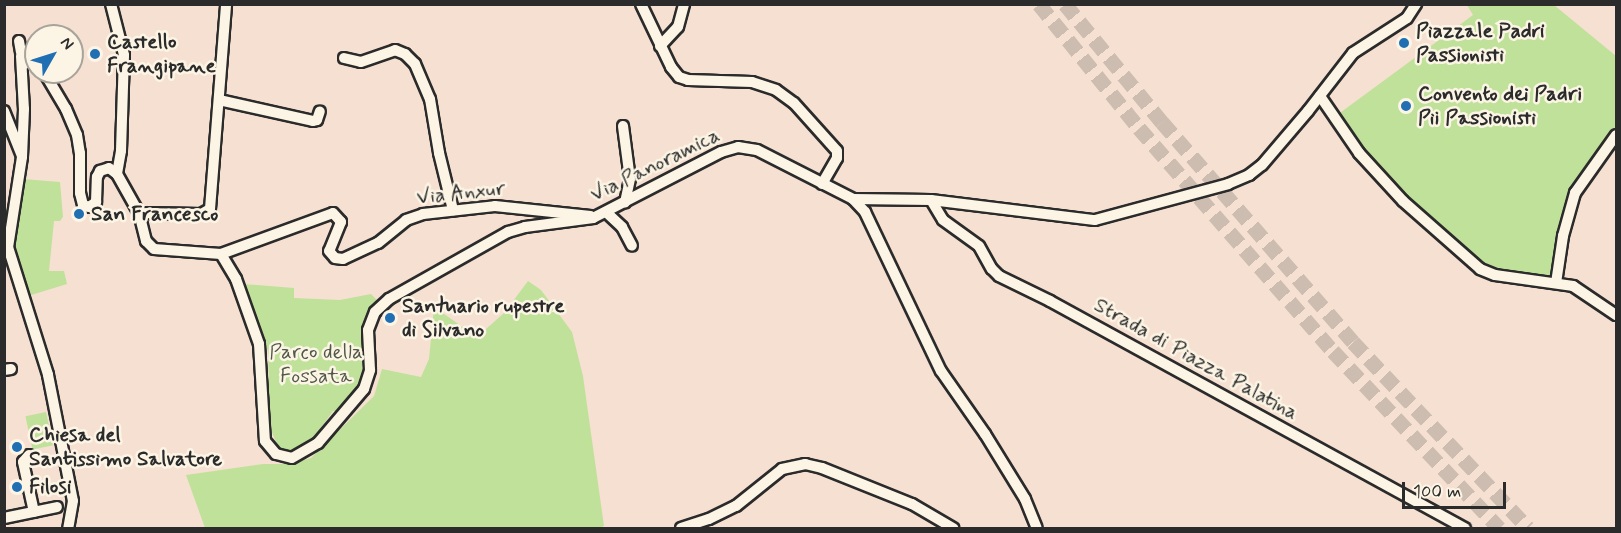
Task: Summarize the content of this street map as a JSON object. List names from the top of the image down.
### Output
{
  "streets": {
    "street": ["Via Panoramica", "Via Anxur", "Strada di Piazza Palatina"]
  },
  "crossings": [
    ["Via Panoramica", "Via Anxur"]
  ],
  "parks": ["Parco della Fossata"],
  "places": [
    "Piazzale Padri Passionisti",
    "Castello Frangipane",
    "Convento dei Padri Pii Passionisti",
    "San Francesco",
    "Santuario rupestre di Silvano",
    "Chiesa del Santissimo Salvatore",
    "Filosi"
  ],
  "scale_bar": "100 m",
  "north": "top right"
}
